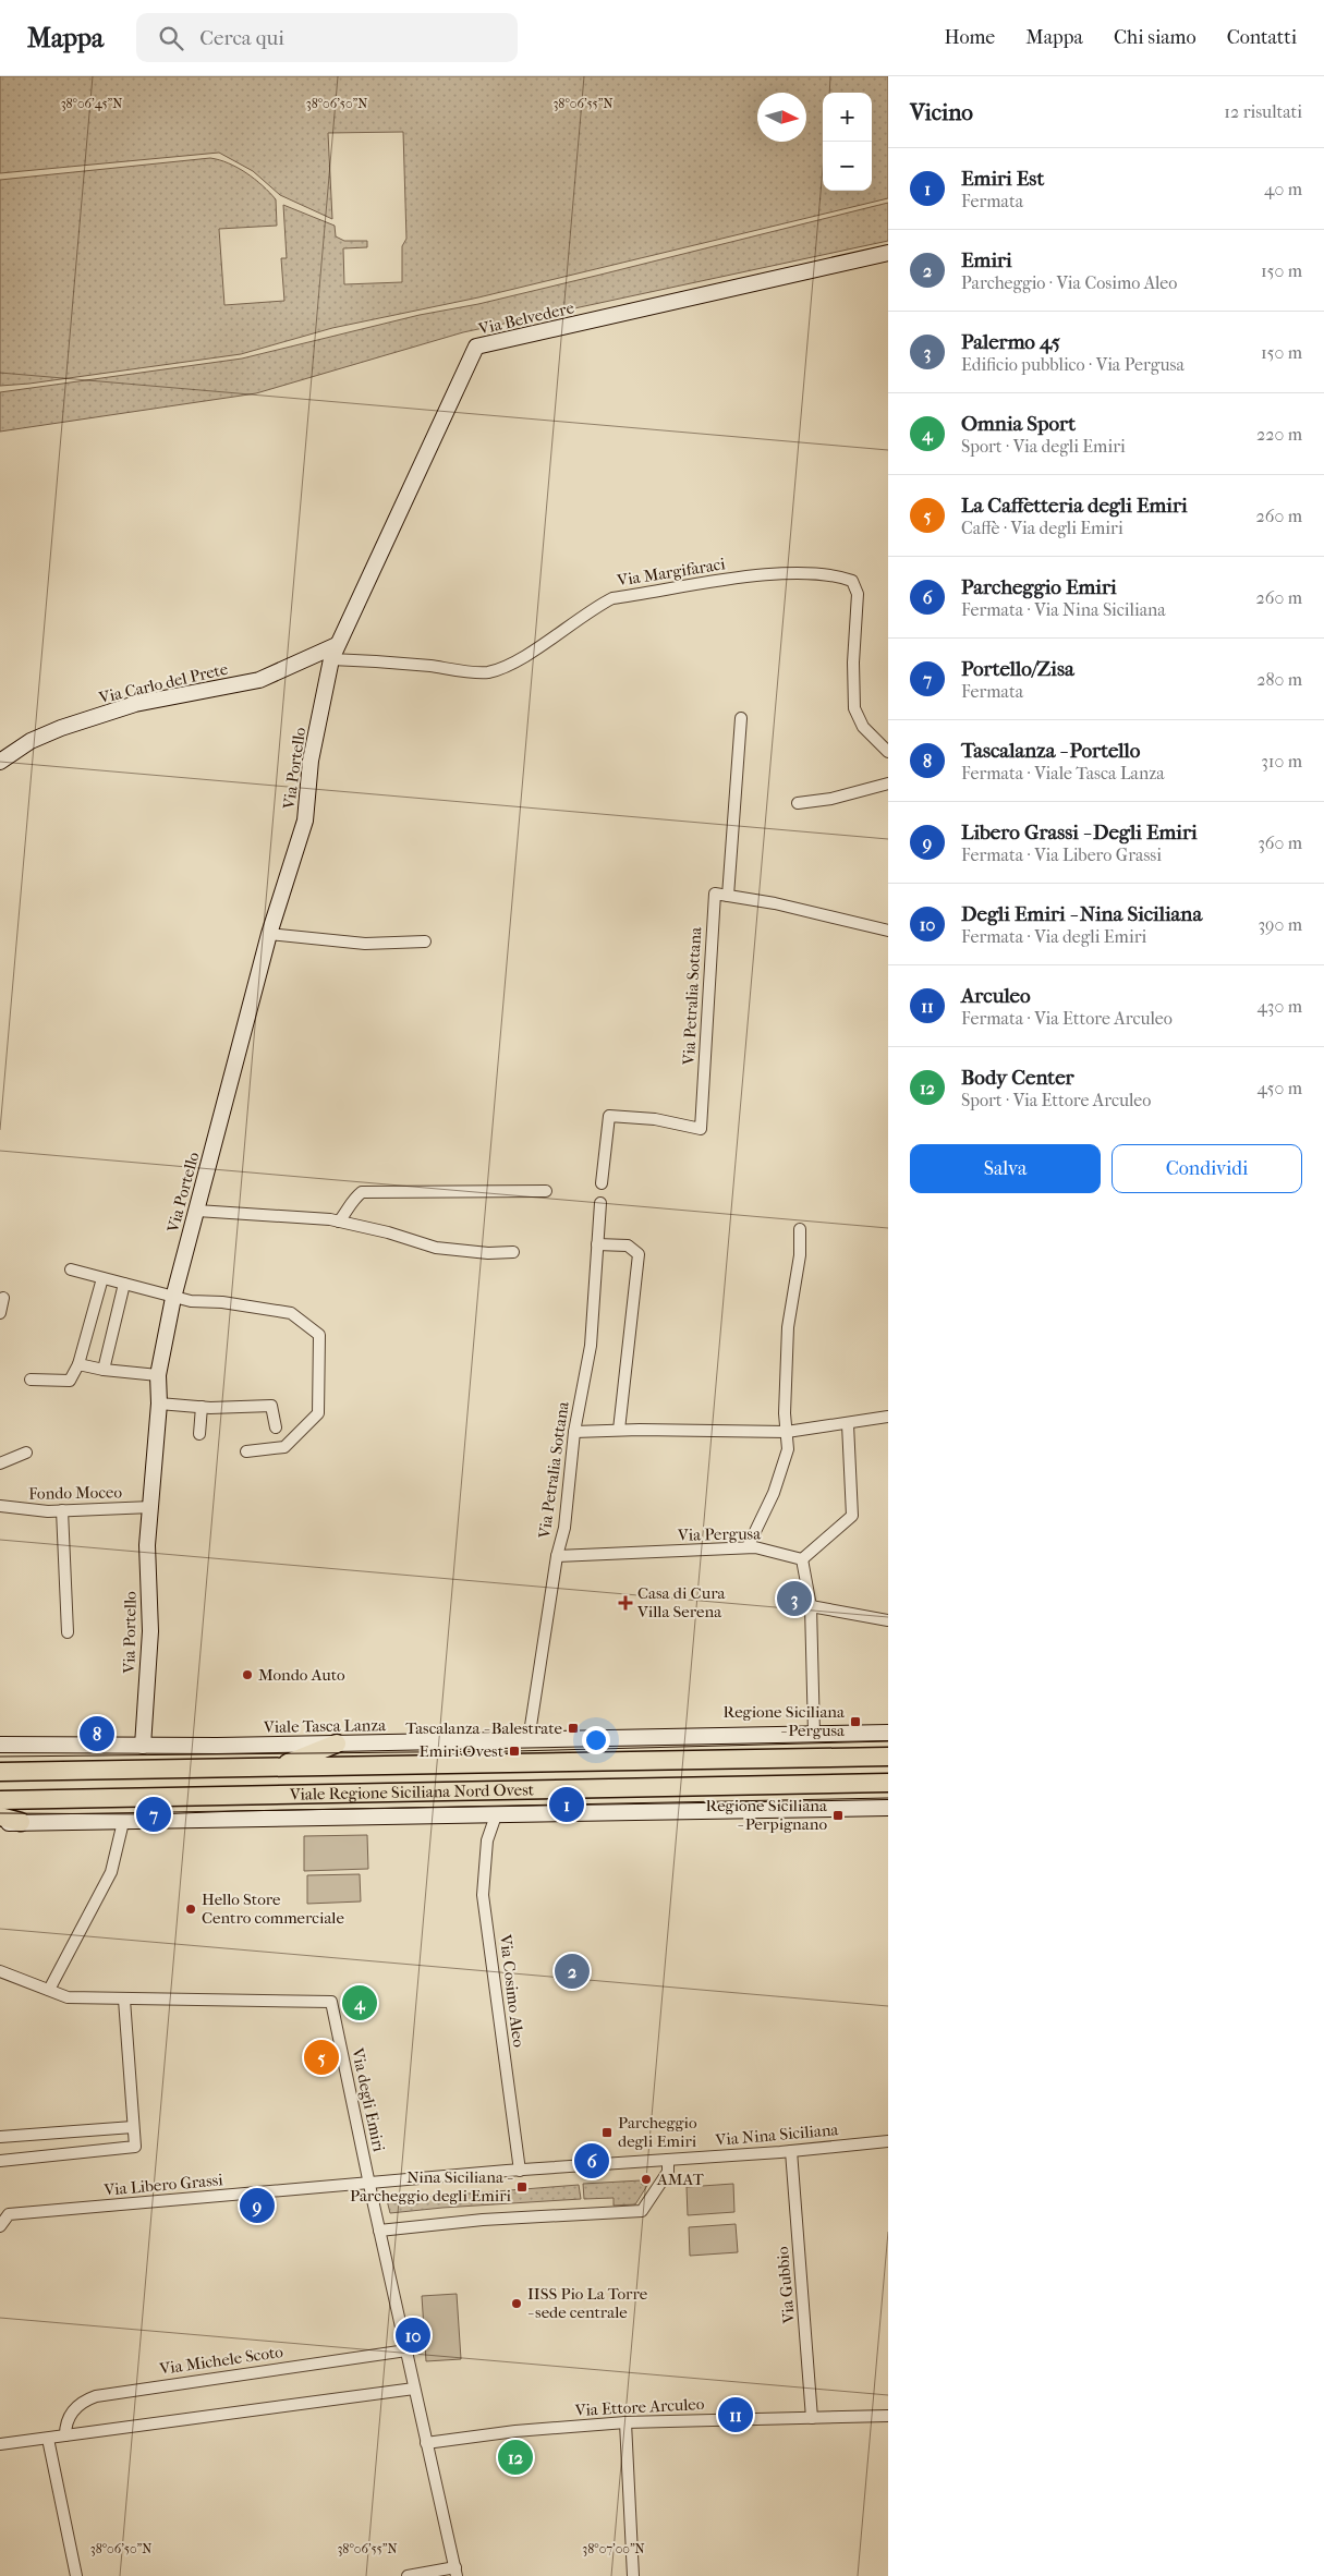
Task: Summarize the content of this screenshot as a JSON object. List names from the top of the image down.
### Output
{
  "streets": {
    "main road": ["Viale Regione Siciliana Nord Ovest"],
    "street": [
      "Via Belvedere",
      "Via Margifaraci",
      "Via Carlo del Prete",
      "Via Portello",
      "Via Petralia Sottana",
      "Fondo Moceo",
      "Via Pergusa",
      "Viale Tasca Lanza",
      "Via Cosimo Aleo",
      "Via degli Emiri",
      "Via Nina Siciliana",
      "Via Libero Grassi",
      "Via Gubbio",
      "Via Michele Scoto",
      "Via Ettore Arculeo"
    ]
  },
  "crossings": [
    ["Via Belvedere", "Via Margifaraci"],
    ["Via Belvedere", "Via Carlo del Prete"],
    ["Via Belvedere", "Via Portello"],
    ["Via Margifaraci", "Via Carlo del Prete"],
    ["Via Margifaraci", "Via Portello"],
    ["Via Carlo del Prete", "Via Portello"],
    ["Via Portello", "Fondo Moceo"],
    ["Via Portello", "Viale Tasca Lanza"],
    ["Via Petralia Sottana", "Via Pergusa"],
    ["Via Petralia Sottana", "Viale Tasca Lanza"],
    ["Viale Regione Siciliana Nord Ovest", "Via Cosimo Aleo"],
    ["Via Cosimo Aleo", "Via Nina Siciliana"],
    ["Via degli Emiri", "Via Nina Siciliana"],
    ["Via degli Emiri", "Via Libero Grassi"],
    ["Via degli Emiri", "Via Michele Scoto"],
    ["Via degli Emiri", "Via Ettore Arculeo"],
    ["Via Nina Siciliana", "Via Libero Grassi"],
    ["Via Nina Siciliana", "Via Gubbio"],
    ["Via Gubbio", "Via Ettore Arculeo"]
  ],
  "places": {
    "health": ["Casa di Cura Villa Serena"],
    "other": [
      "Mondo Auto",
      "Hello Store Centro commerciale",
      "AMAT",
      "IISS Pio La Torre - sede centrale"
    ],
    "transit": [
      "Regione Siciliana - Pergusa",
      "Tascalanza - Balestrate",
      "Emiri Ovest",
      "Regione Siciliana - Perpignano",
      "Parcheggio degli Emiri",
      "Nina Siciliana - Parcheggio degli Emiri"
    ]
  },
  "north": "right",
  "page": {
    "header": "Mappa",
    "search": "Cerca qui",
    "nav": [
      "Home",
      "Mappa",
      "Chi siamo",
      "Contatti"
    ],
    "heading": ["Vicino", "12 risultati"],
    "map_buttons": ["+", "−"],
    "list": [
      {
        "mark": "1",
        "name": "Emiri Est",
        "note": "Fermata",
        "value": "40 m"
      },
      {
        "mark": "2",
        "name": "Emiri",
        "note": "Parcheggio · Via Cosimo Aleo",
        "value": "150 m"
      },
      {
        "mark": "3",
        "name": "Palermo 45",
        "note": "Edificio pubblico · Via Pergusa",
        "value": "150 m"
      },
      {
        "mark": "4",
        "name": "Omnia Sport",
        "note": "Sport · Via degli Emiri",
        "value": "220 m"
      },
      {
        "mark": "5",
        "name": "La Caffetteria degli Emiri",
        "note": "Caffè · Via degli Emiri",
        "value": "260 m"
      },
      {
        "mark": "6",
        "name": "Parcheggio Emiri",
        "note": "Fermata · Via Nina Siciliana",
        "value": "260 m"
      },
      {
        "mark": "7",
        "name": "Portello/Zisa",
        "note": "Fermata",
        "value": "280 m"
      },
      {
        "mark": "8",
        "name": "Tascalanza - Portello",
        "note": "Fermata · Viale Tasca Lanza",
        "value": "310 m"
      },
      {
        "mark": "9",
        "name": "Libero Grassi - Degli Emiri",
        "note": "Fermata · Via Libero Grassi",
        "value": "360 m"
      },
      {
        "mark": "10",
        "name": "Degli Emiri - Nina Siciliana",
        "note": "Fermata · Via degli Emiri",
        "value": "390 m"
      },
      {
        "mark": "11",
        "name": "Arculeo",
        "note": "Fermata · Via Ettore Arculeo",
        "value": "430 m"
      },
      {
        "mark": "12",
        "name": "Body Center",
        "note": "Sport · Via Ettore Arculeo",
        "value": "450 m"
      }
    ],
    "buttons": ["Salva", "Condividi"],
    "pins": [
      "3",
      "8",
      "1",
      "7",
      "2",
      "4",
      "5",
      "6",
      "9",
      "10",
      "11",
      "12"
    ]
  },
  "coordinates": [
    "38°06'45\"N",
    "38°06'50\"N",
    "38°06'55\"N",
    "38°07'00\"N"
  ]
}
